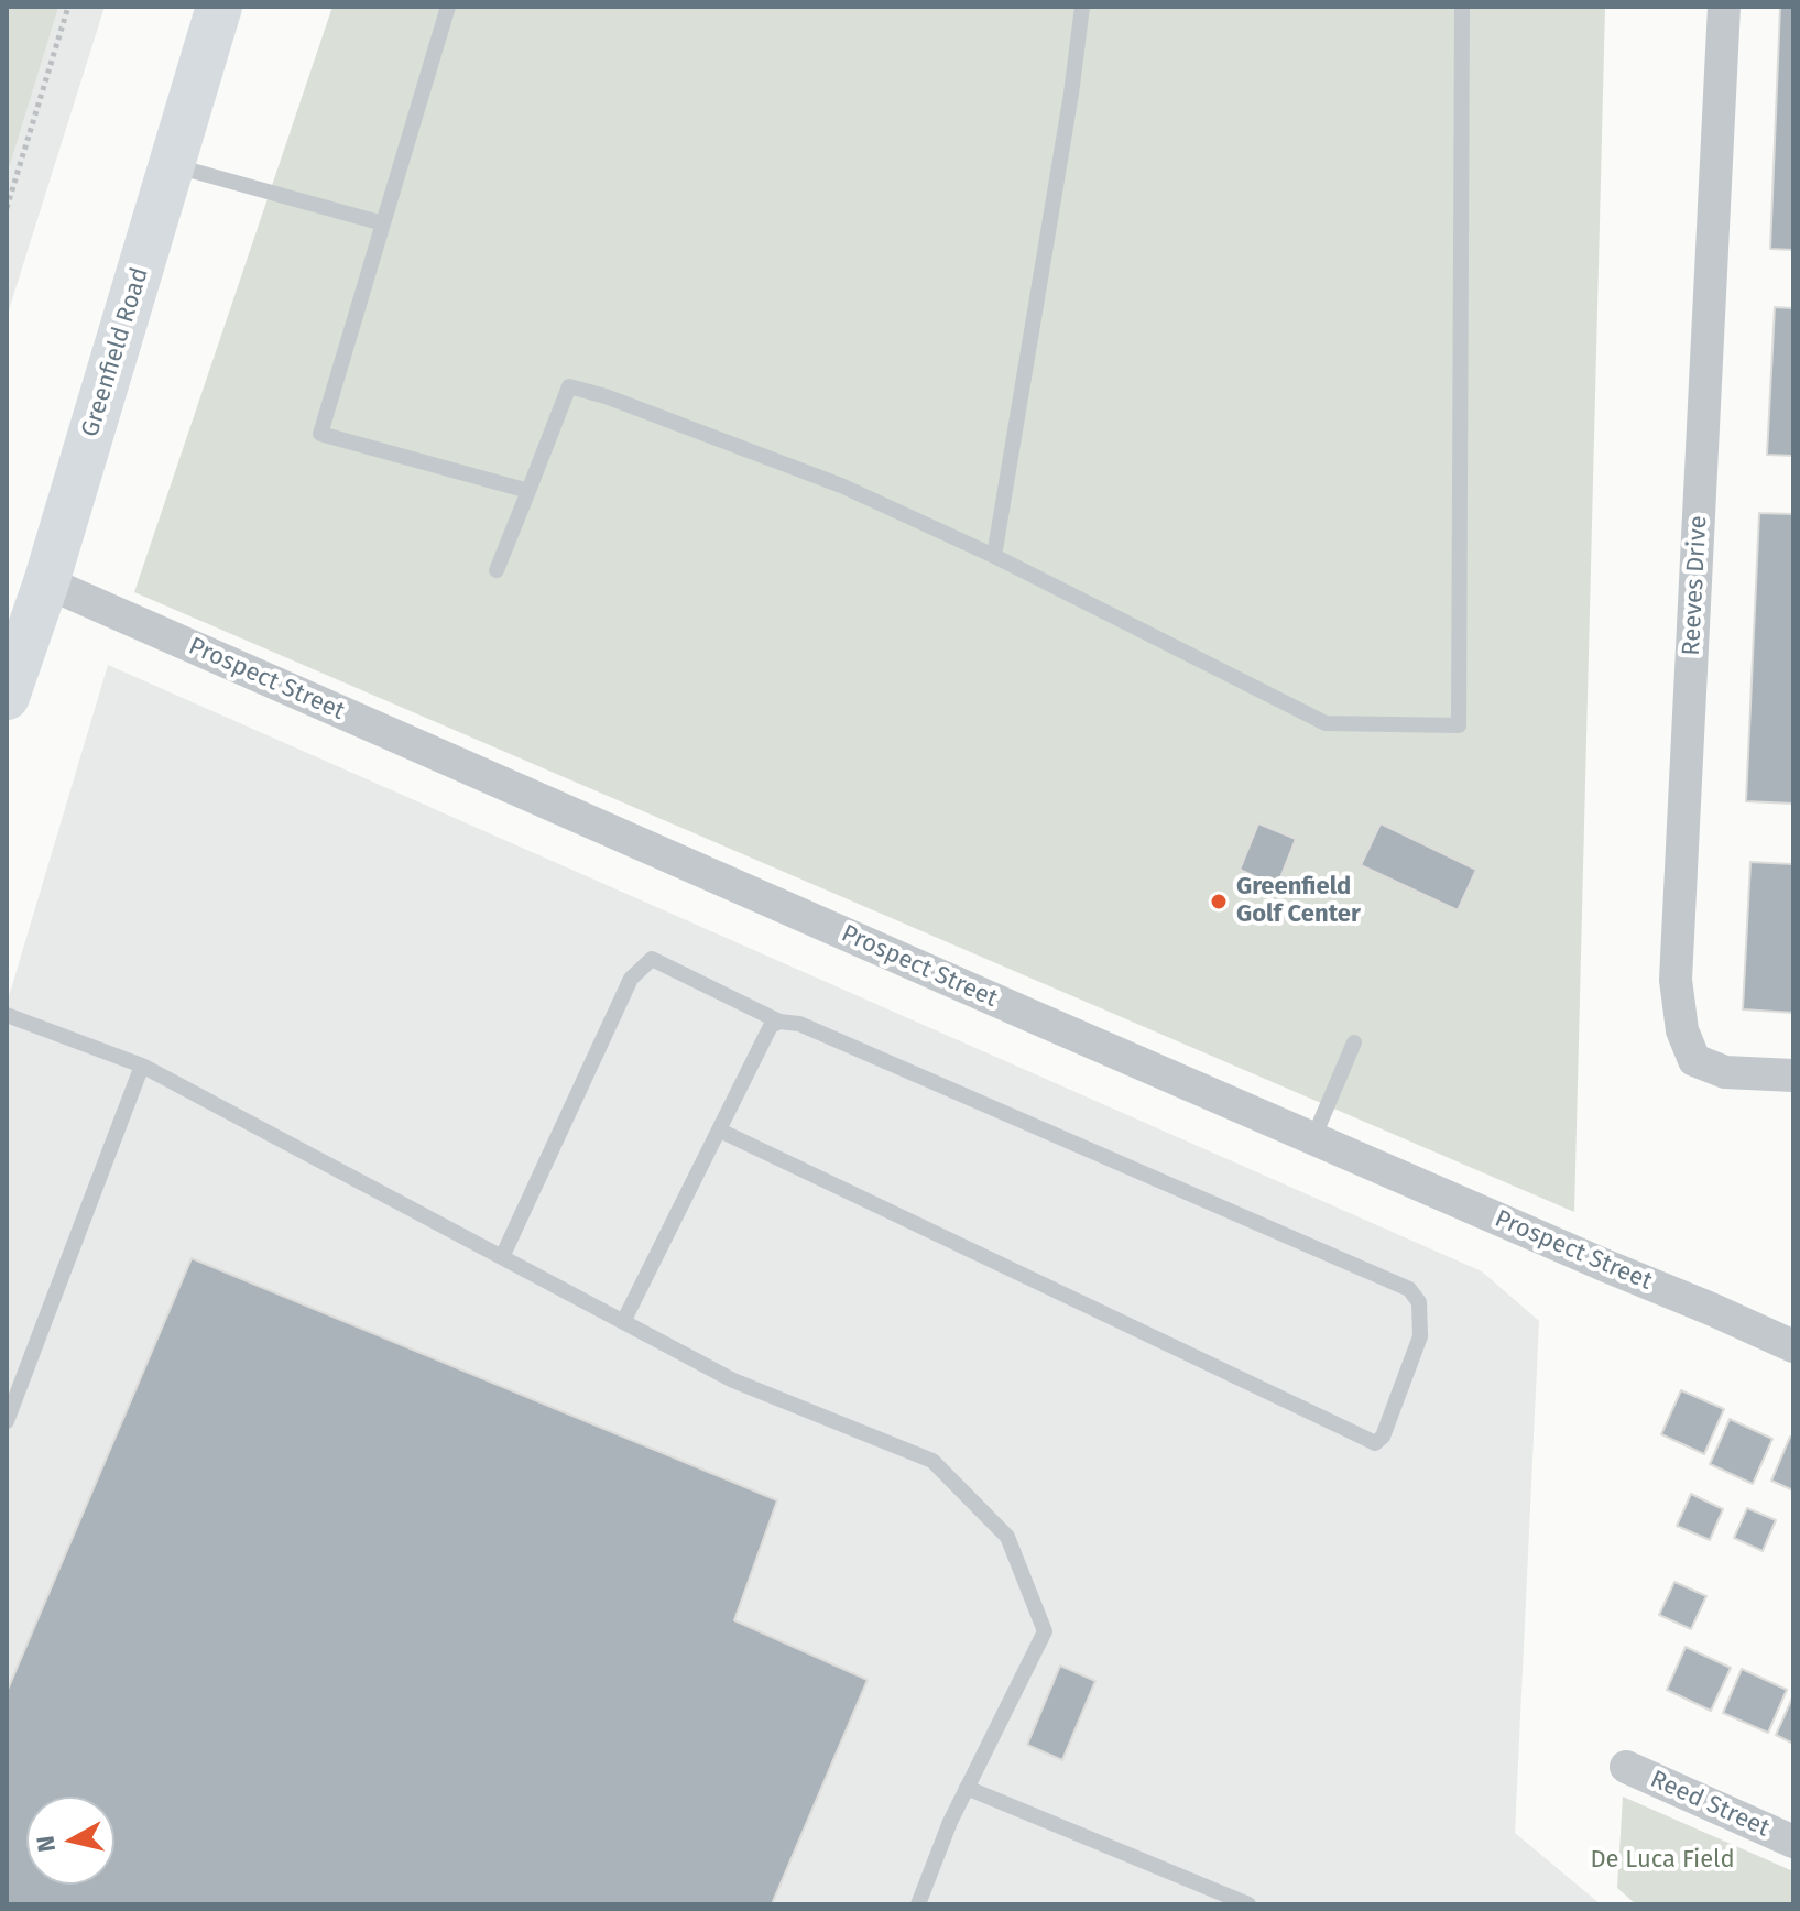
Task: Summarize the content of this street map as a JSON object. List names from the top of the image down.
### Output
{
  "streets": {
    "main road": ["Greenfield Road"],
    "street": ["Reeves Drive", "Prospect Street", "Reed Street"]
  },
  "crossings": [
    ["Greenfield Road", "Prospect Street"]
  ],
  "parks": ["De Luca Field"],
  "places": ["Greenfield Golf Center"],
  "north": "left"
}
